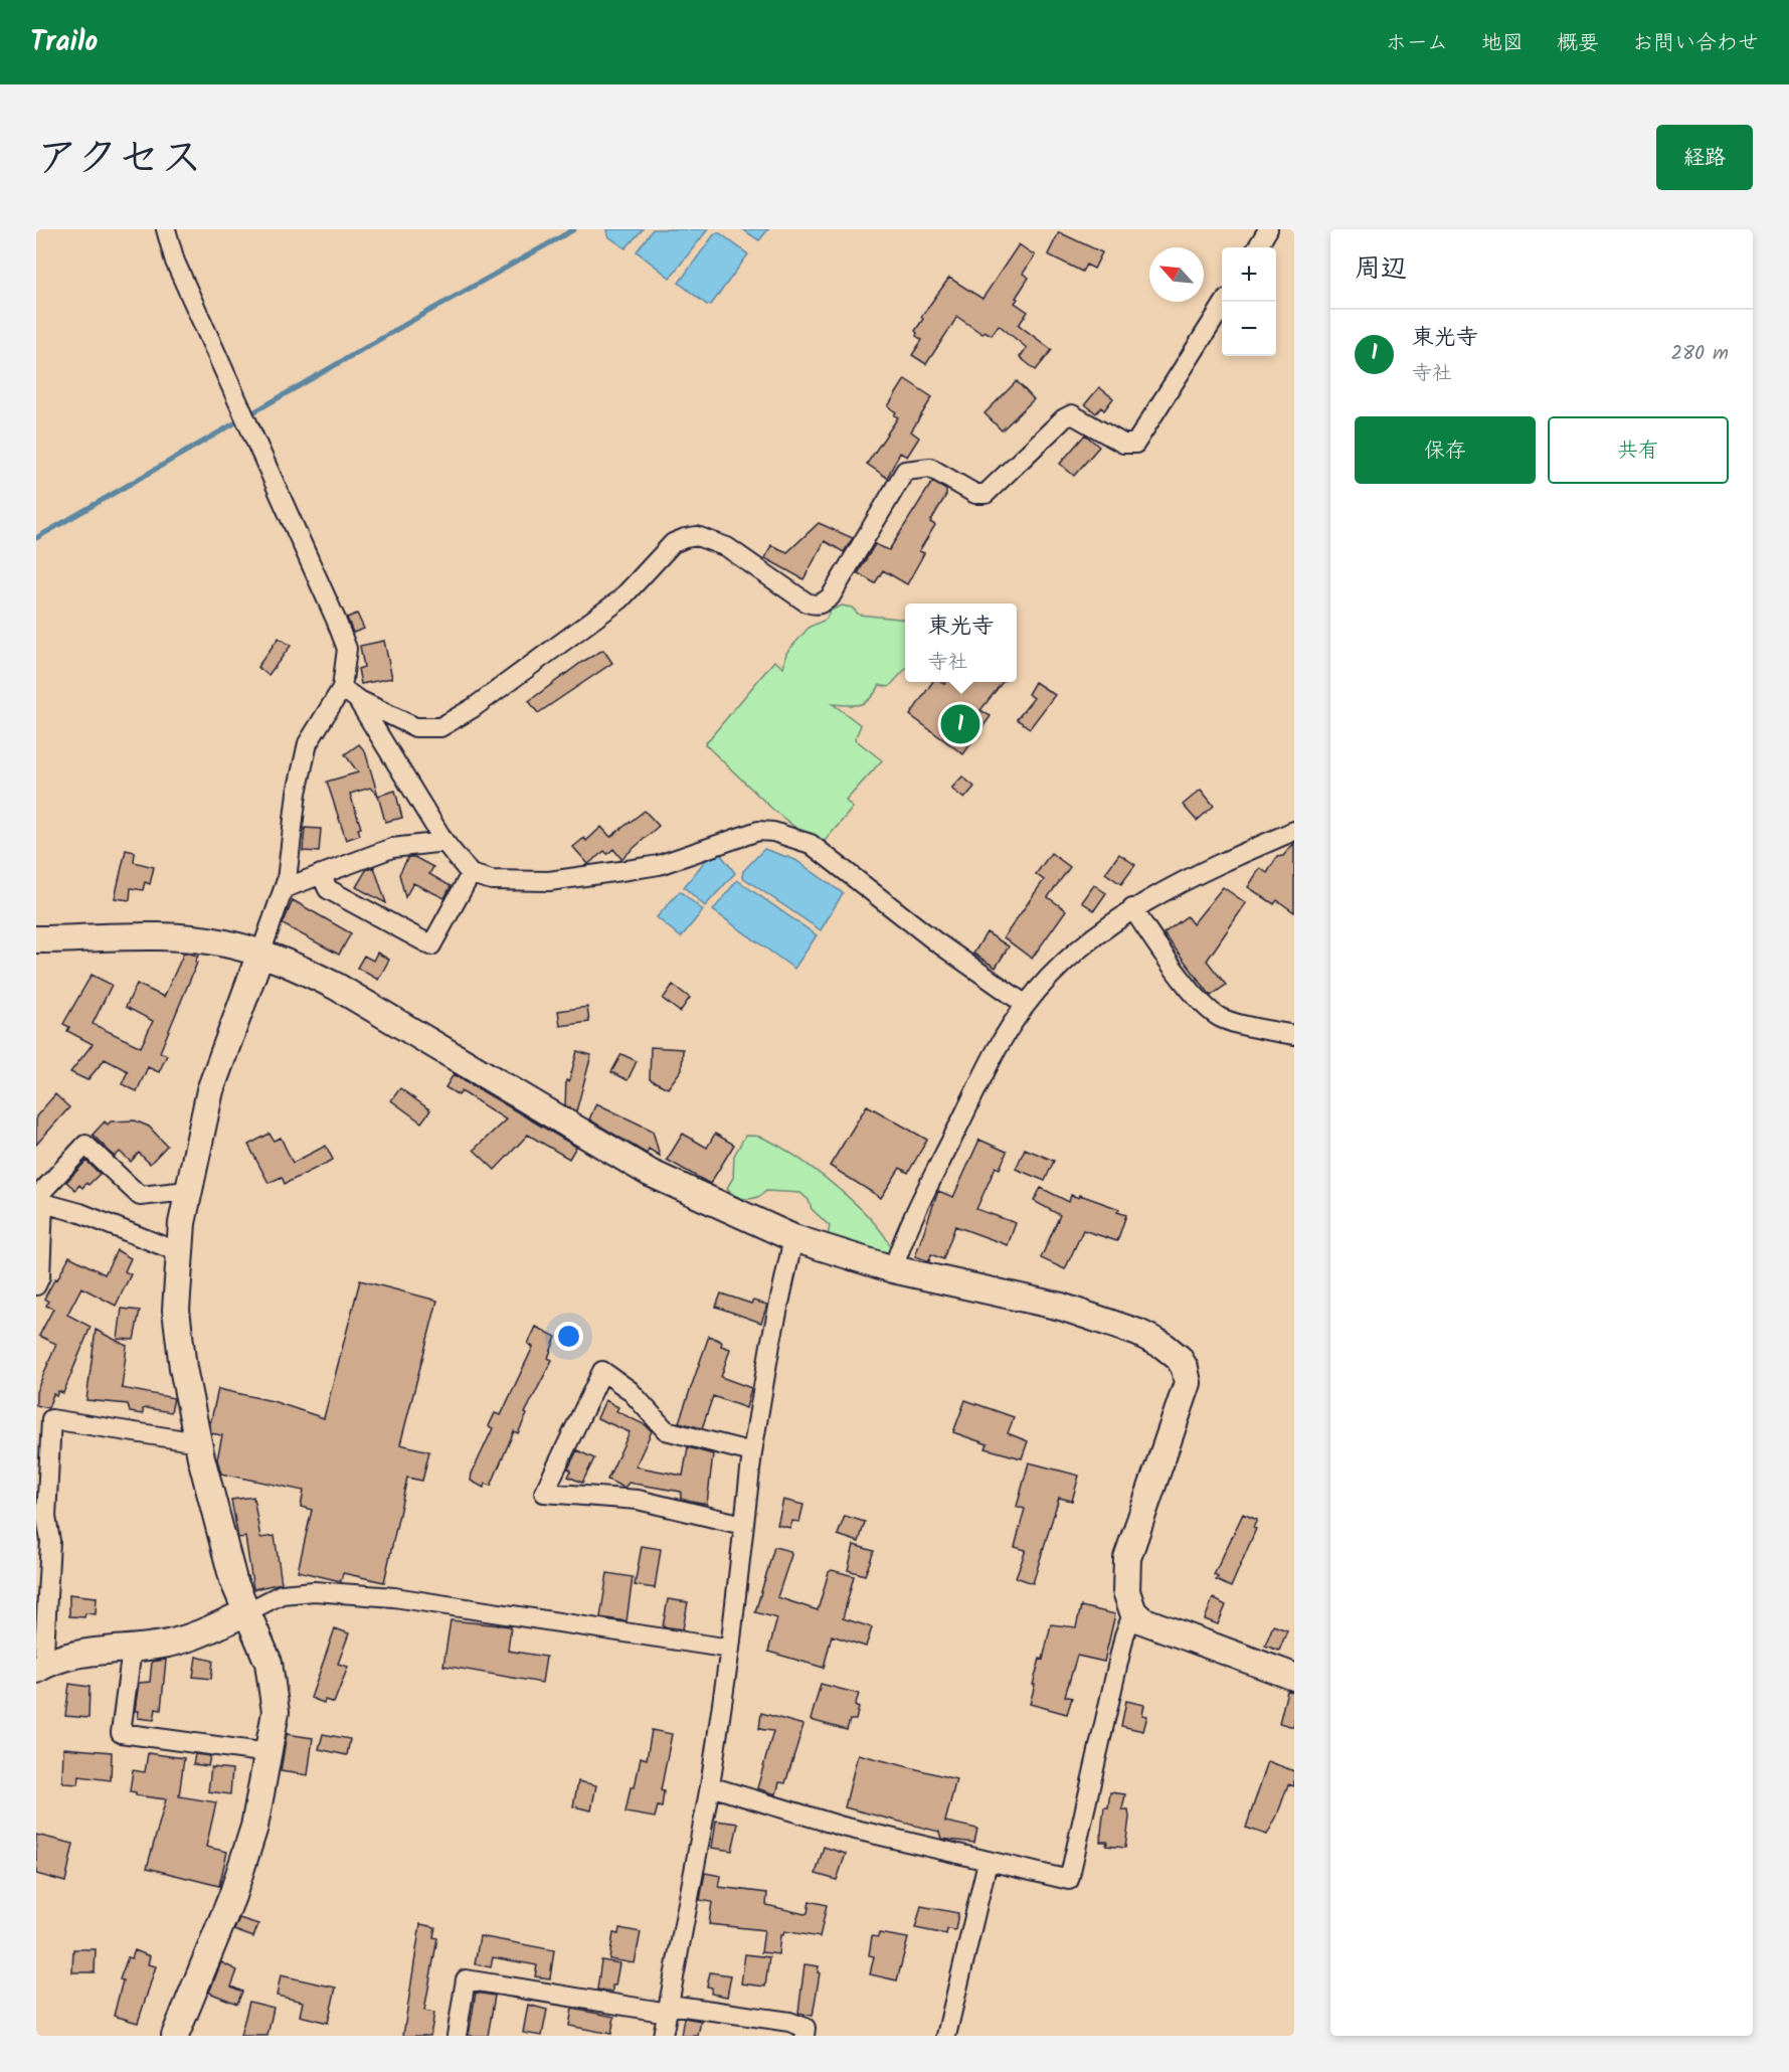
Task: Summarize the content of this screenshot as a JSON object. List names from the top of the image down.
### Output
{
  "north": "top left",
  "page": {
    "header": "Trailo",
    "nav": [
      "ホーム",
      "地図",
      "概要",
      "お問い合わせ"
    ],
    "title": "アクセス",
    "buttons": [
      "経路",
      ["保存", "共有"]
    ],
    "heading": "周辺",
    "map_buttons": ["+", "−"],
    "list": [
      {
        "mark": "1",
        "name": "東光寺",
        "note": "寺社",
        "value": "280 m"
      }
    ],
    "popup": ["東光寺", "寺社"],
    "pins": "1"
  }
}
